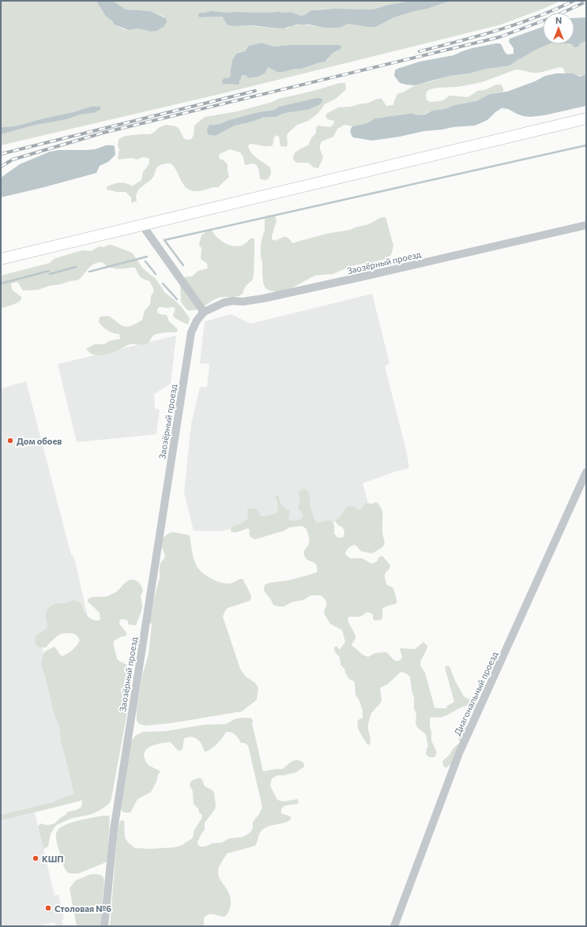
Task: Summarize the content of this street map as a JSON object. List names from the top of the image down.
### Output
{
  "streets": {
    "street": ["Заозёрный проезд", "Диагональный проезд"]
  },
  "places": ["Дом обоев", "КШП", "Столовая №6"],
  "north": "top"
}
